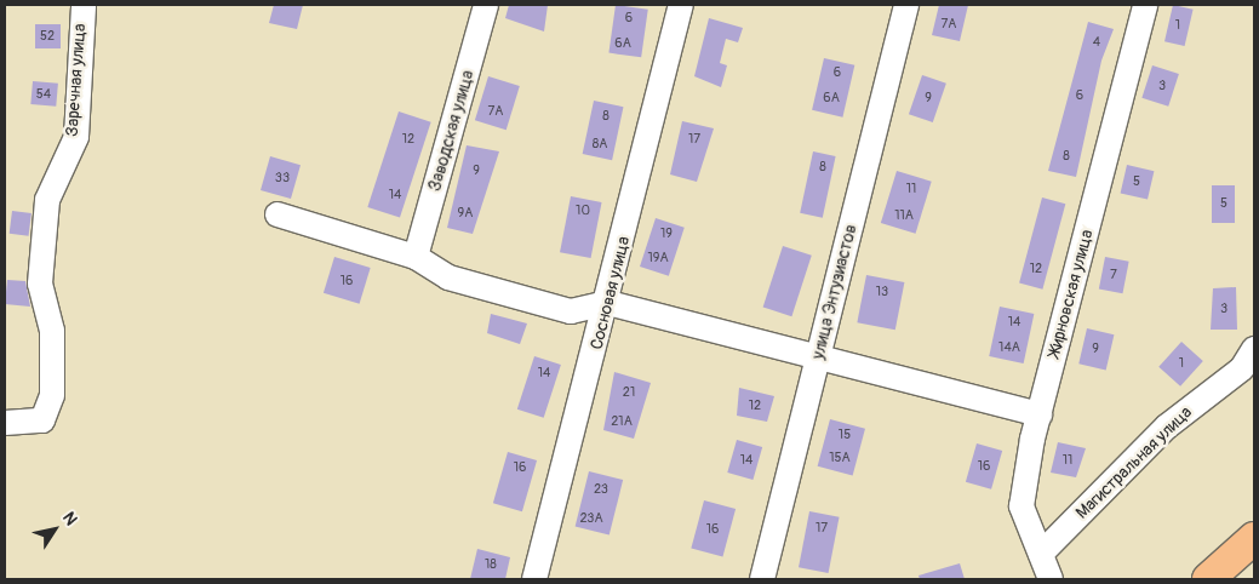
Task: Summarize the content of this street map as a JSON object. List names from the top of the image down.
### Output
{
  "streets": {
    "street": [
      "Заречная улица",
      "Заводская улица",
      "улица Энтузиастов",
      "Сосновая улица",
      "Жирновская улица",
      "Магистральная улица"
    ]
  },
  "crossings": [
    ["Жирновская улица", "Магистральная улица"]
  ],
  "house_numbers": [
    "6",
    "7А",
    "1",
    "52",
    "4",
    "6А",
    "6",
    "3",
    "54",
    "6",
    "6А",
    "9",
    "7А",
    "8",
    "12",
    "17",
    "8А",
    "8",
    "8",
    "9",
    "33",
    "5",
    "11",
    "14",
    "5",
    "10",
    "9А",
    "11А",
    "19",
    "19А",
    "12",
    "7",
    "16",
    "13",
    "3",
    "14",
    "14А",
    "9",
    "1",
    "14",
    "21",
    "12",
    "21А",
    "15",
    "15А",
    "14",
    "11",
    "16",
    "16",
    "23",
    "23А",
    "17",
    "16",
    "18"
  ],
  "north": "top right"
}
